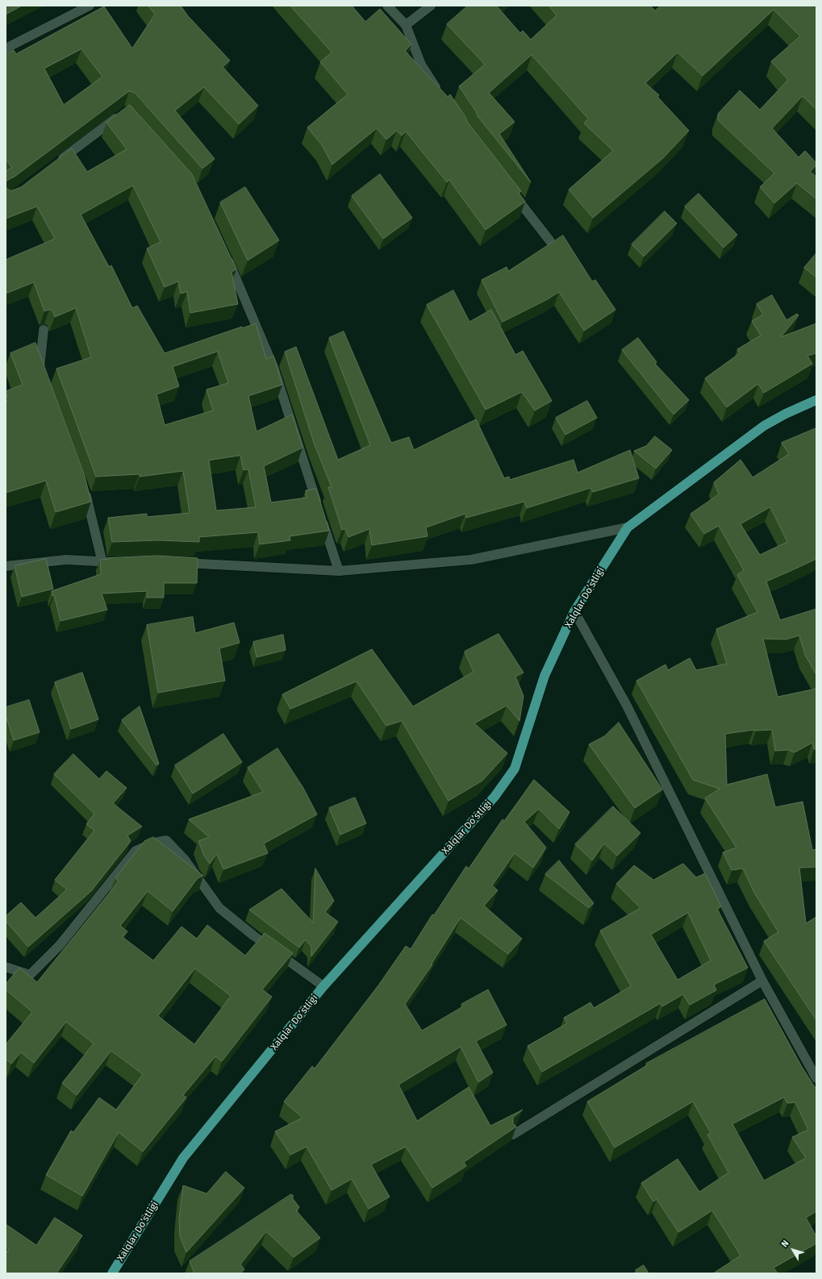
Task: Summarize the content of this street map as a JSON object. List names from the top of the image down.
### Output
{
  "streets": {
    "main road": ["Xalqlar Do’stligi"]
  },
  "north": "top left"
}
